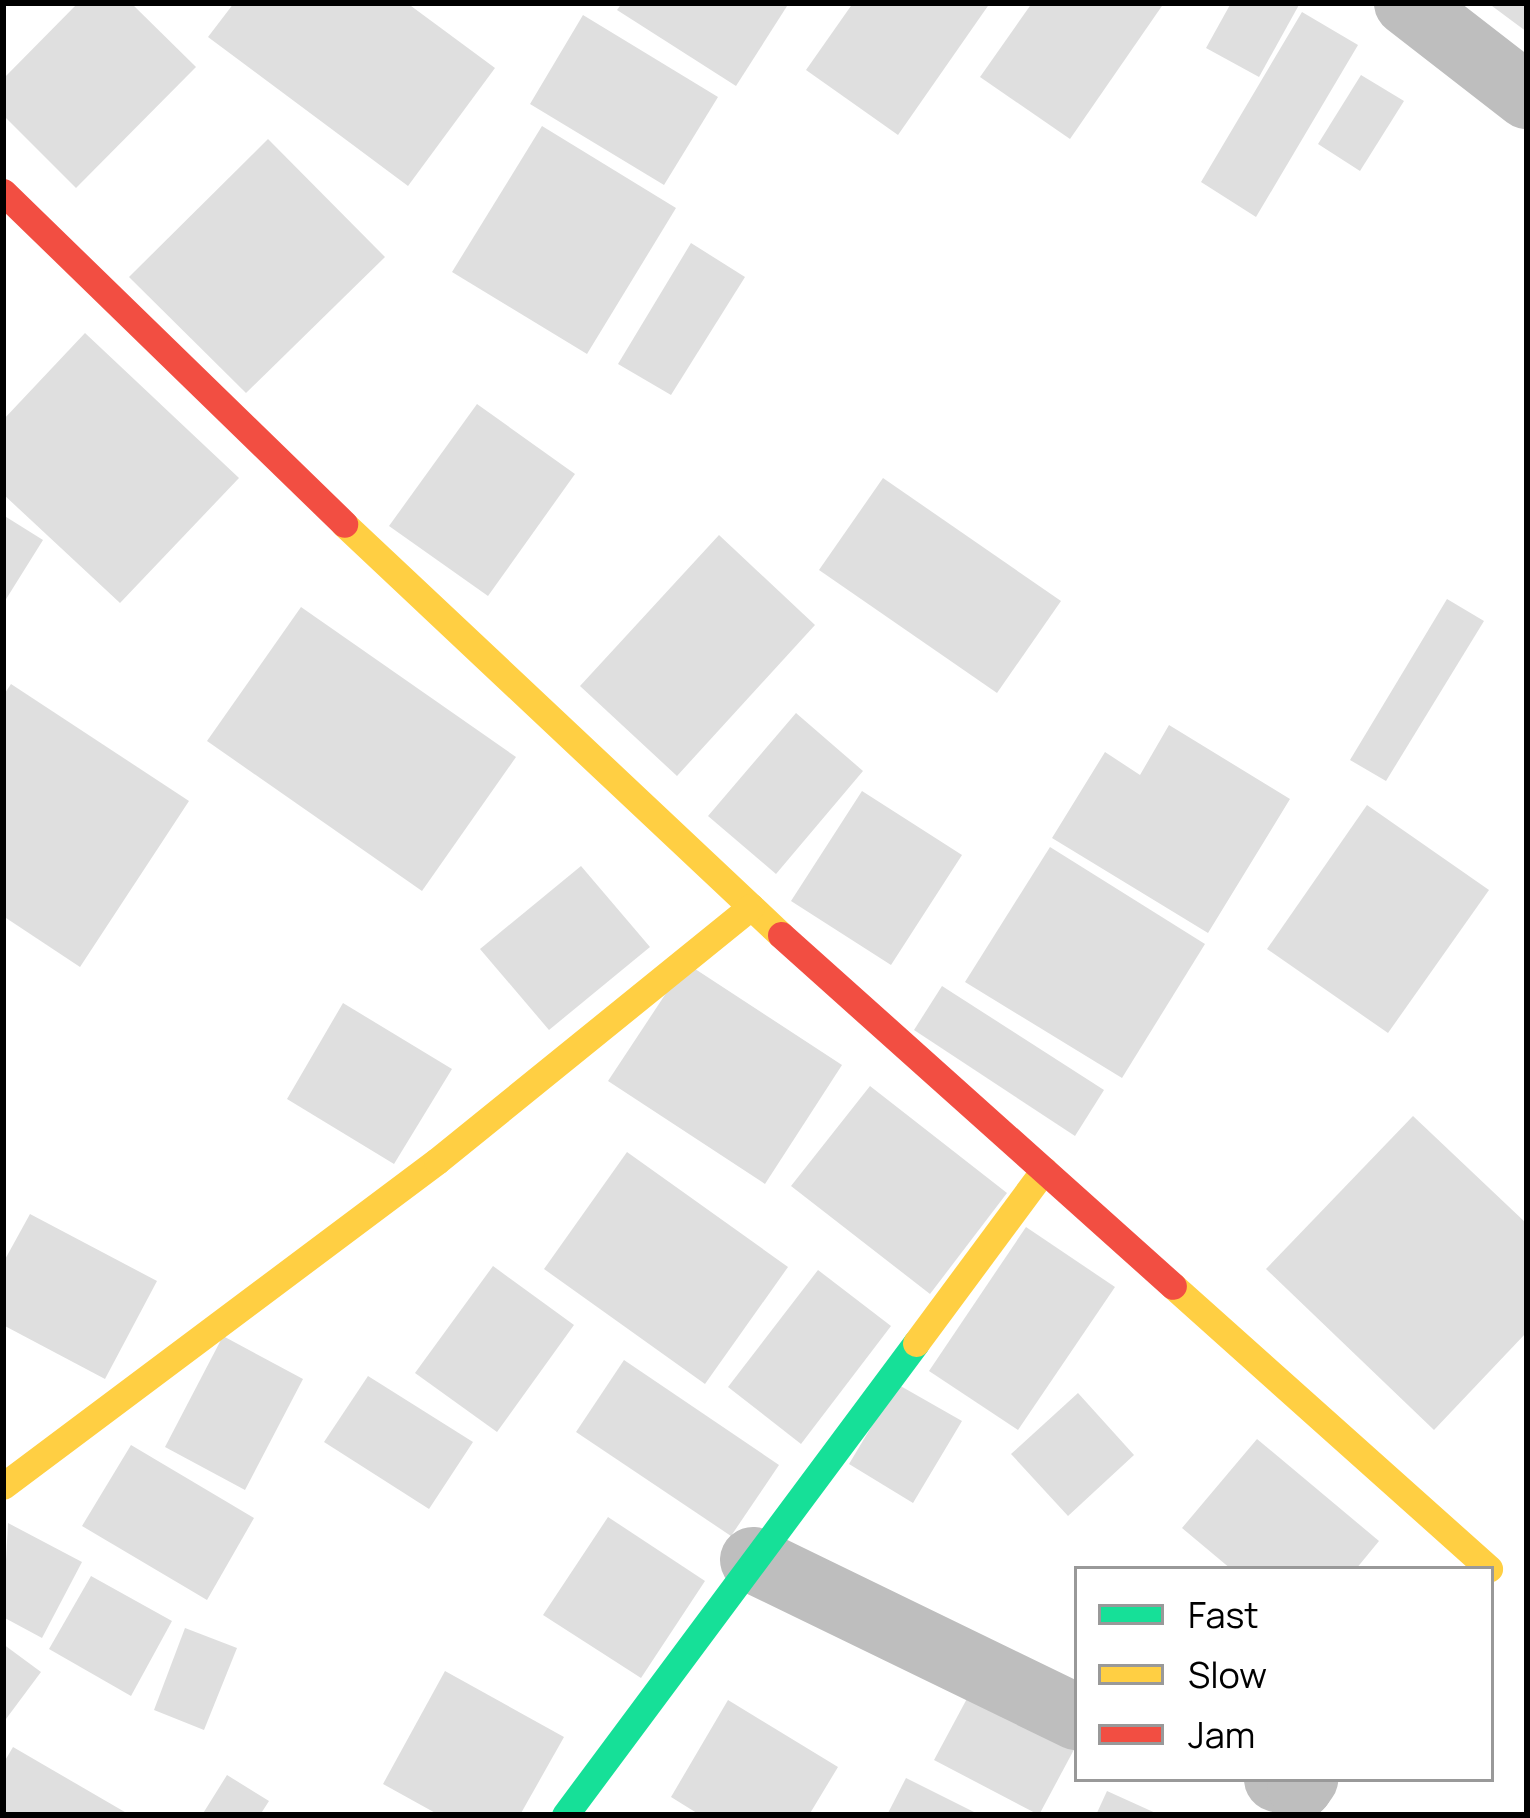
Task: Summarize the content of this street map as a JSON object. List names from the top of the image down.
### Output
{
  "legend": ["Fast", "Slow", "Jam"]
}
